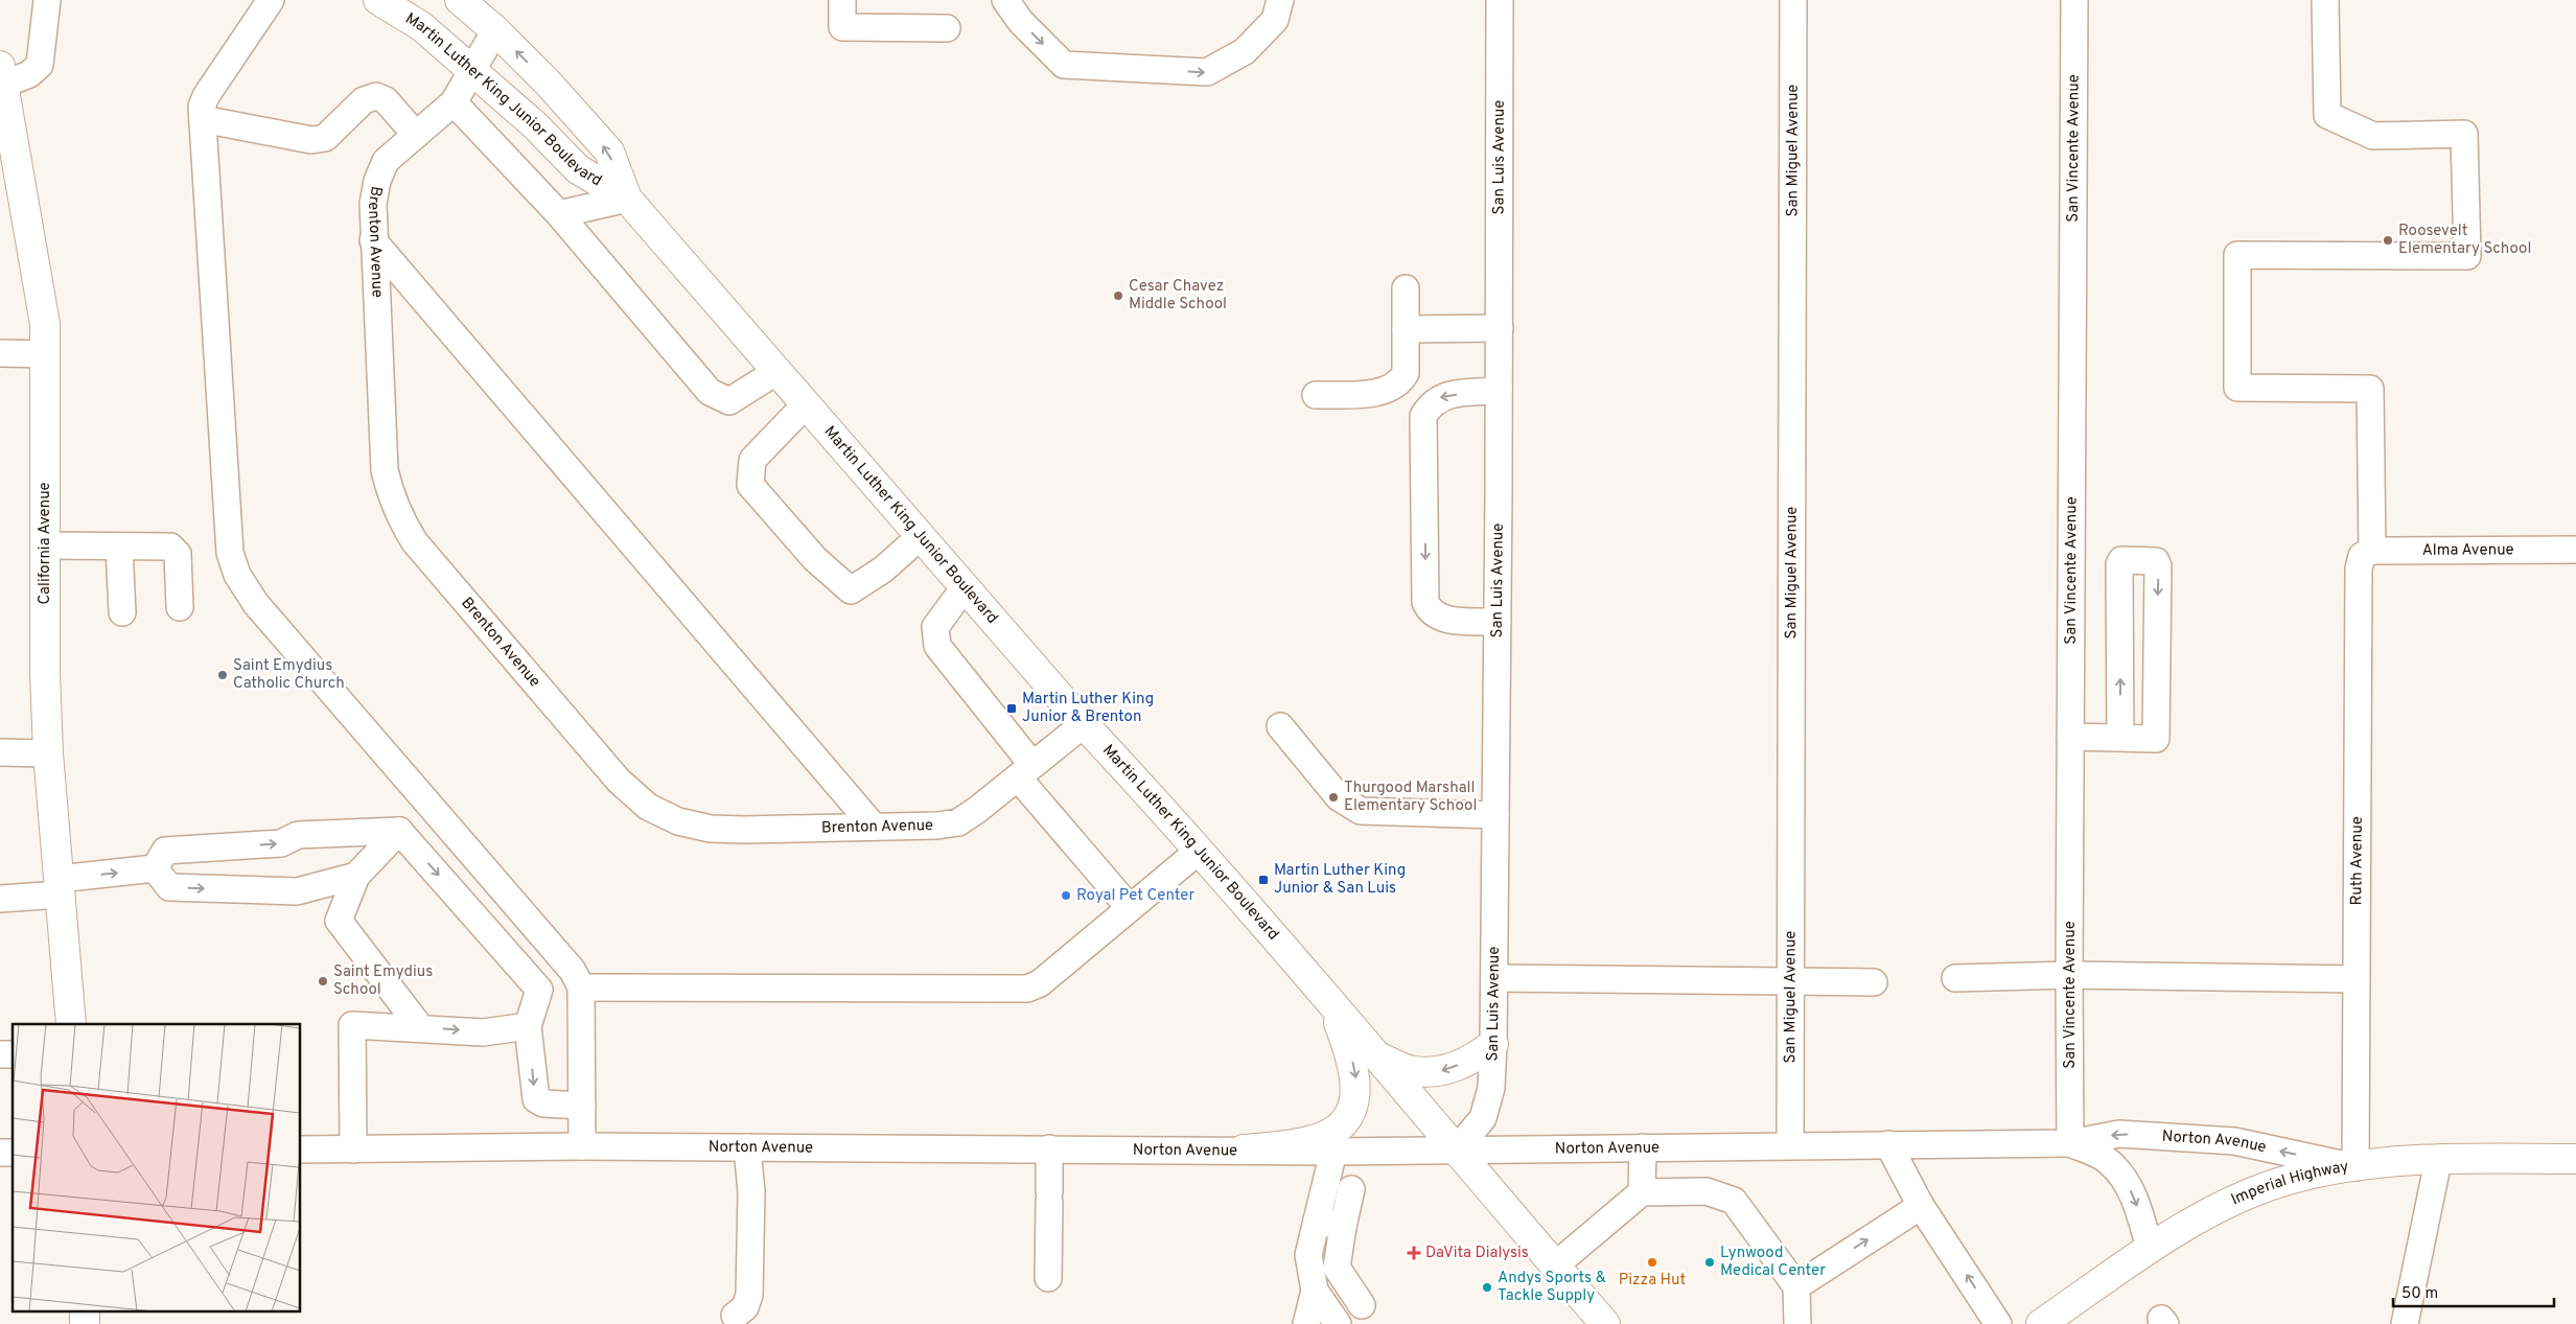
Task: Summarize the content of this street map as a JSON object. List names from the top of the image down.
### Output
{
  "streets": {
    "main road": ["Martin Luther King Junior Boulevard", "California Avenue", "Imperial Highway"],
    "street": [
      "San Vincente Avenue",
      "San Miguel Avenue",
      "San Luis Avenue",
      "Brenton Avenue",
      "Alma Avenue",
      "Ruth Avenue",
      "Norton Avenue"
    ]
  },
  "crossings": [
    ["Martin Luther King Junior Boulevard", "San Luis Avenue"],
    ["Martin Luther King Junior Boulevard", "Brenton Avenue"],
    ["Martin Luther King Junior Boulevard", "Norton Avenue"],
    ["San Vincente Avenue", "Norton Avenue"],
    ["San Miguel Avenue", "Norton Avenue"],
    ["San Luis Avenue", "Norton Avenue"],
    ["Alma Avenue", "Ruth Avenue"],
    ["Ruth Avenue", "Norton Avenue"],
    ["Ruth Avenue", "Imperial Highway"],
    ["Norton Avenue", "Imperial Highway"]
  ],
  "places": {
    "other": [
      "Roosevelt Elementary School",
      "Cesar Chavez Middle School",
      "Saint Emydius Catholic Church",
      "Thurgood Marshall Elementary School",
      "Royal Pet Center",
      "Saint Emydius School",
      "Pizza Hut",
      "Lynwood Medical Center",
      "Andys Sports & Tackle Supply"
    ],
    "transit": ["Martin Luther King Junior & Brenton", "Martin Luther King Junior & San Luis"],
    "health": ["DaVita Dialysis"]
  },
  "scale_bar": "50 m"
}
